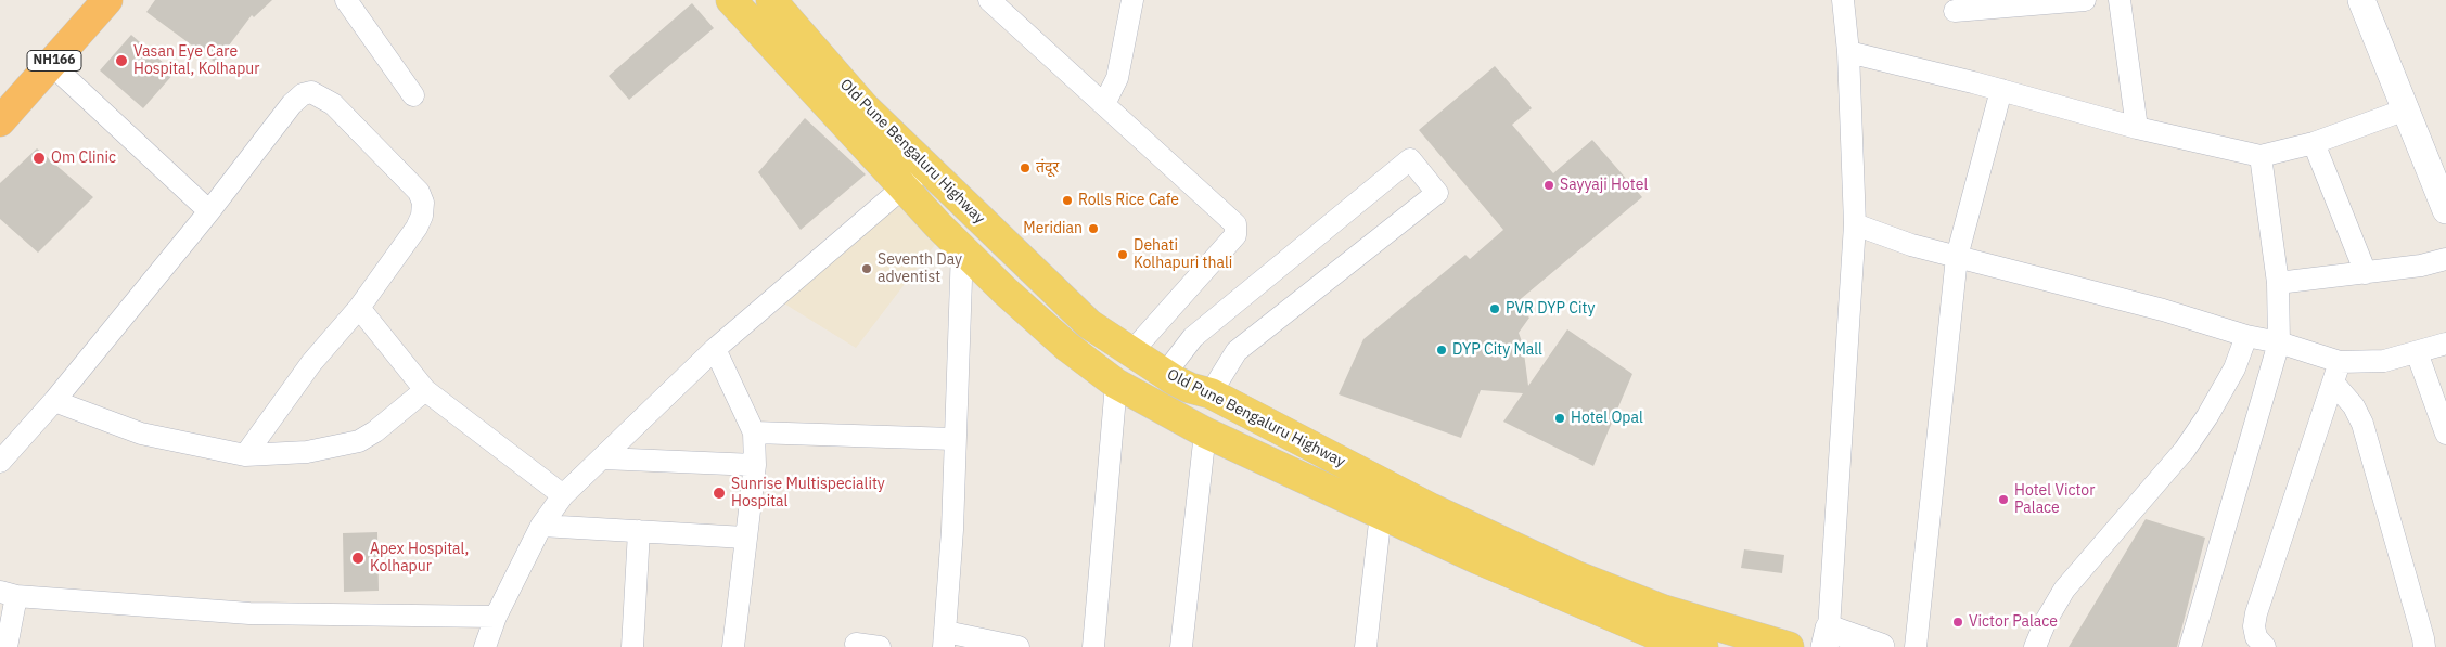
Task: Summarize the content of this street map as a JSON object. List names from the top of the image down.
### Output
{
  "streets": {
    "highway": ["NH166"],
    "main road": ["Old Pune Bengaluru Highway"]
  },
  "places": [
    "Vasan Eye Care Hospital, Kolhapur",
    "Om Clinic",
    "तंदूर",
    "Sayyaji Hotel",
    "Rolls Rice Cafe",
    "Meridian",
    "Dehati Kolhapuri thali",
    "Seventh Day adventist",
    "PVR DYP City",
    "DYP City Mall",
    "Hotel Opal",
    "Sunrise Multispeciality Hospital",
    "Hotel Victor Palace",
    "Apex Hospital, Kolhapur",
    "Victor Palace"
  ]
}
